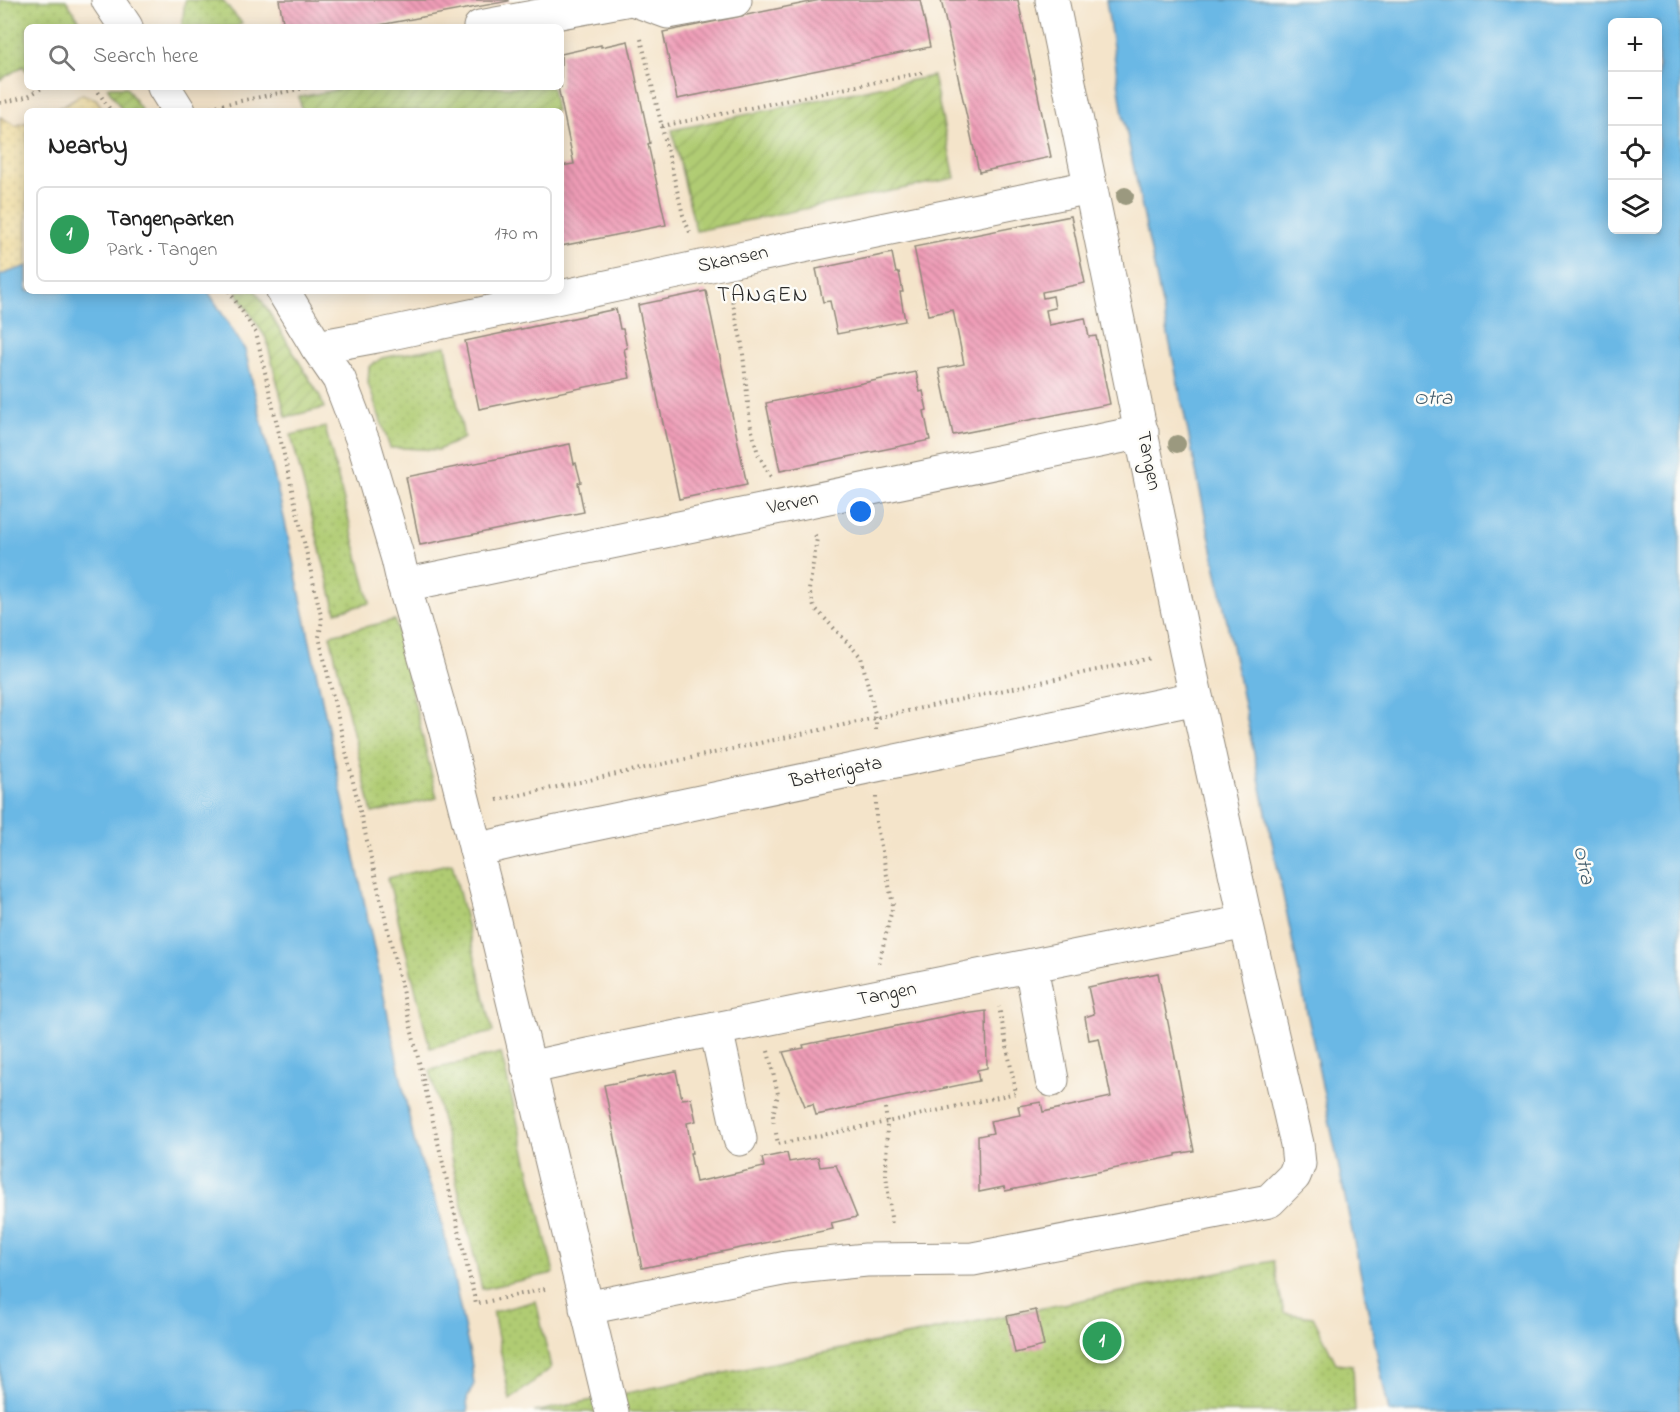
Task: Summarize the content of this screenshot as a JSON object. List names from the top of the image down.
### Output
{
  "streets": {
    "street": [
      "Skansen",
      "Tangen",
      "Verven",
      "Batterigata"
    ]
  },
  "crossings": [
    ["Skansen", "Tangen"],
    ["Tangen", "Verven"],
    ["Tangen", "Batterigata"]
  ],
  "districts": ["TANGEN"],
  "water": ["Otra"],
  "page": {
    "map_buttons": ["+", "−"],
    "search": "Search here",
    "heading": "Nearby",
    "list": [
      {
        "mark": "1",
        "name": "Tangenparken",
        "note": "Park · Tangen",
        "value": "170 m"
      }
    ],
    "pins": "1"
  }
}
